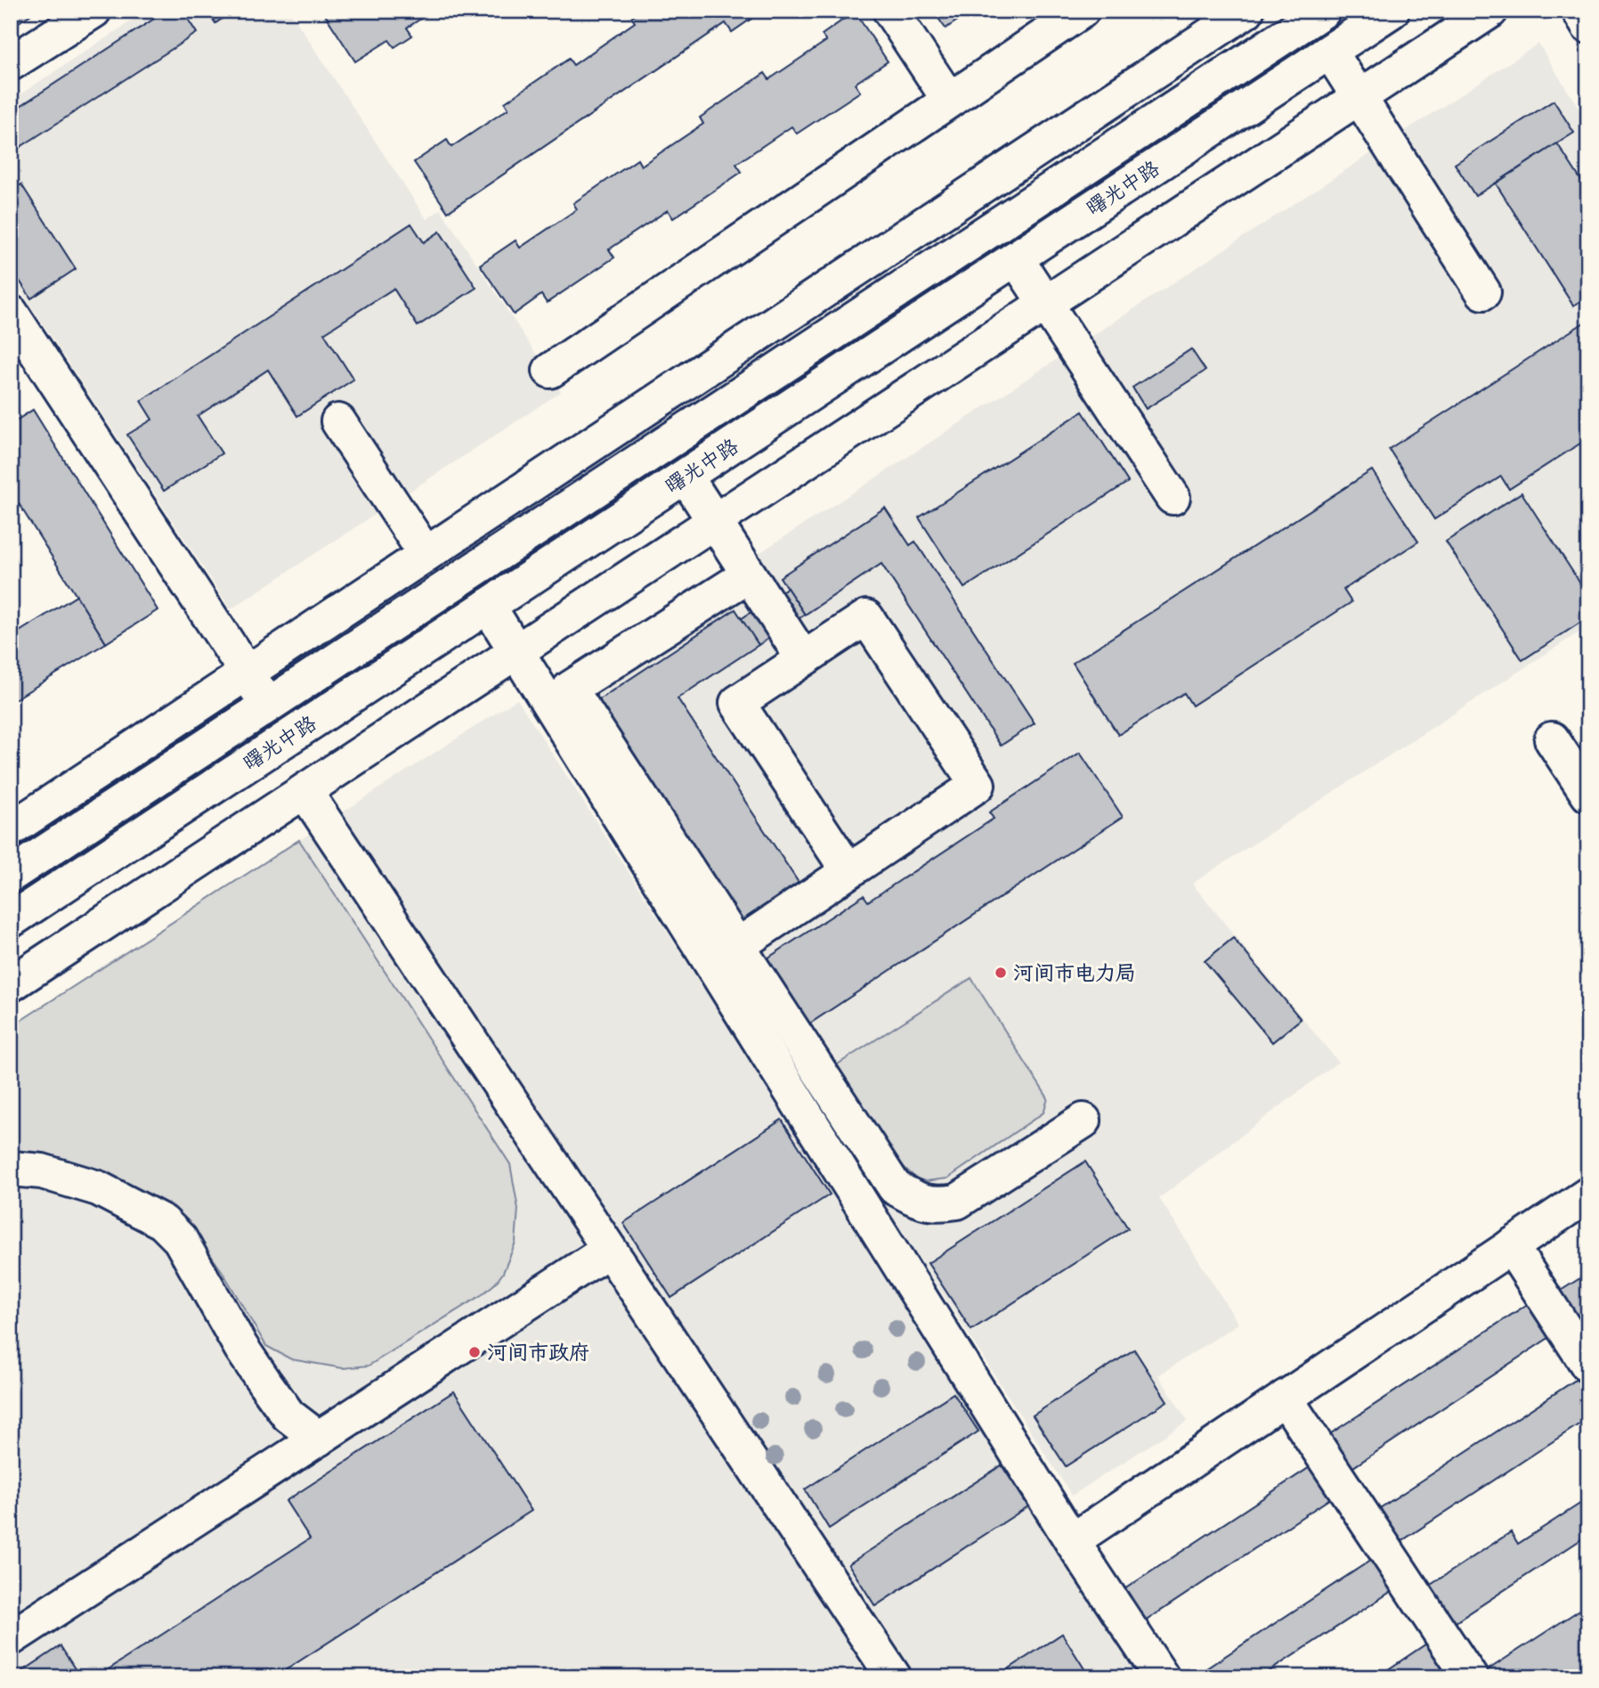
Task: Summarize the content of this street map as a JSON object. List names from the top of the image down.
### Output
{
  "streets": {
    "street": ["曙光中路"]
  },
  "places": ["河间市电力局", "河间市政府"]
}
